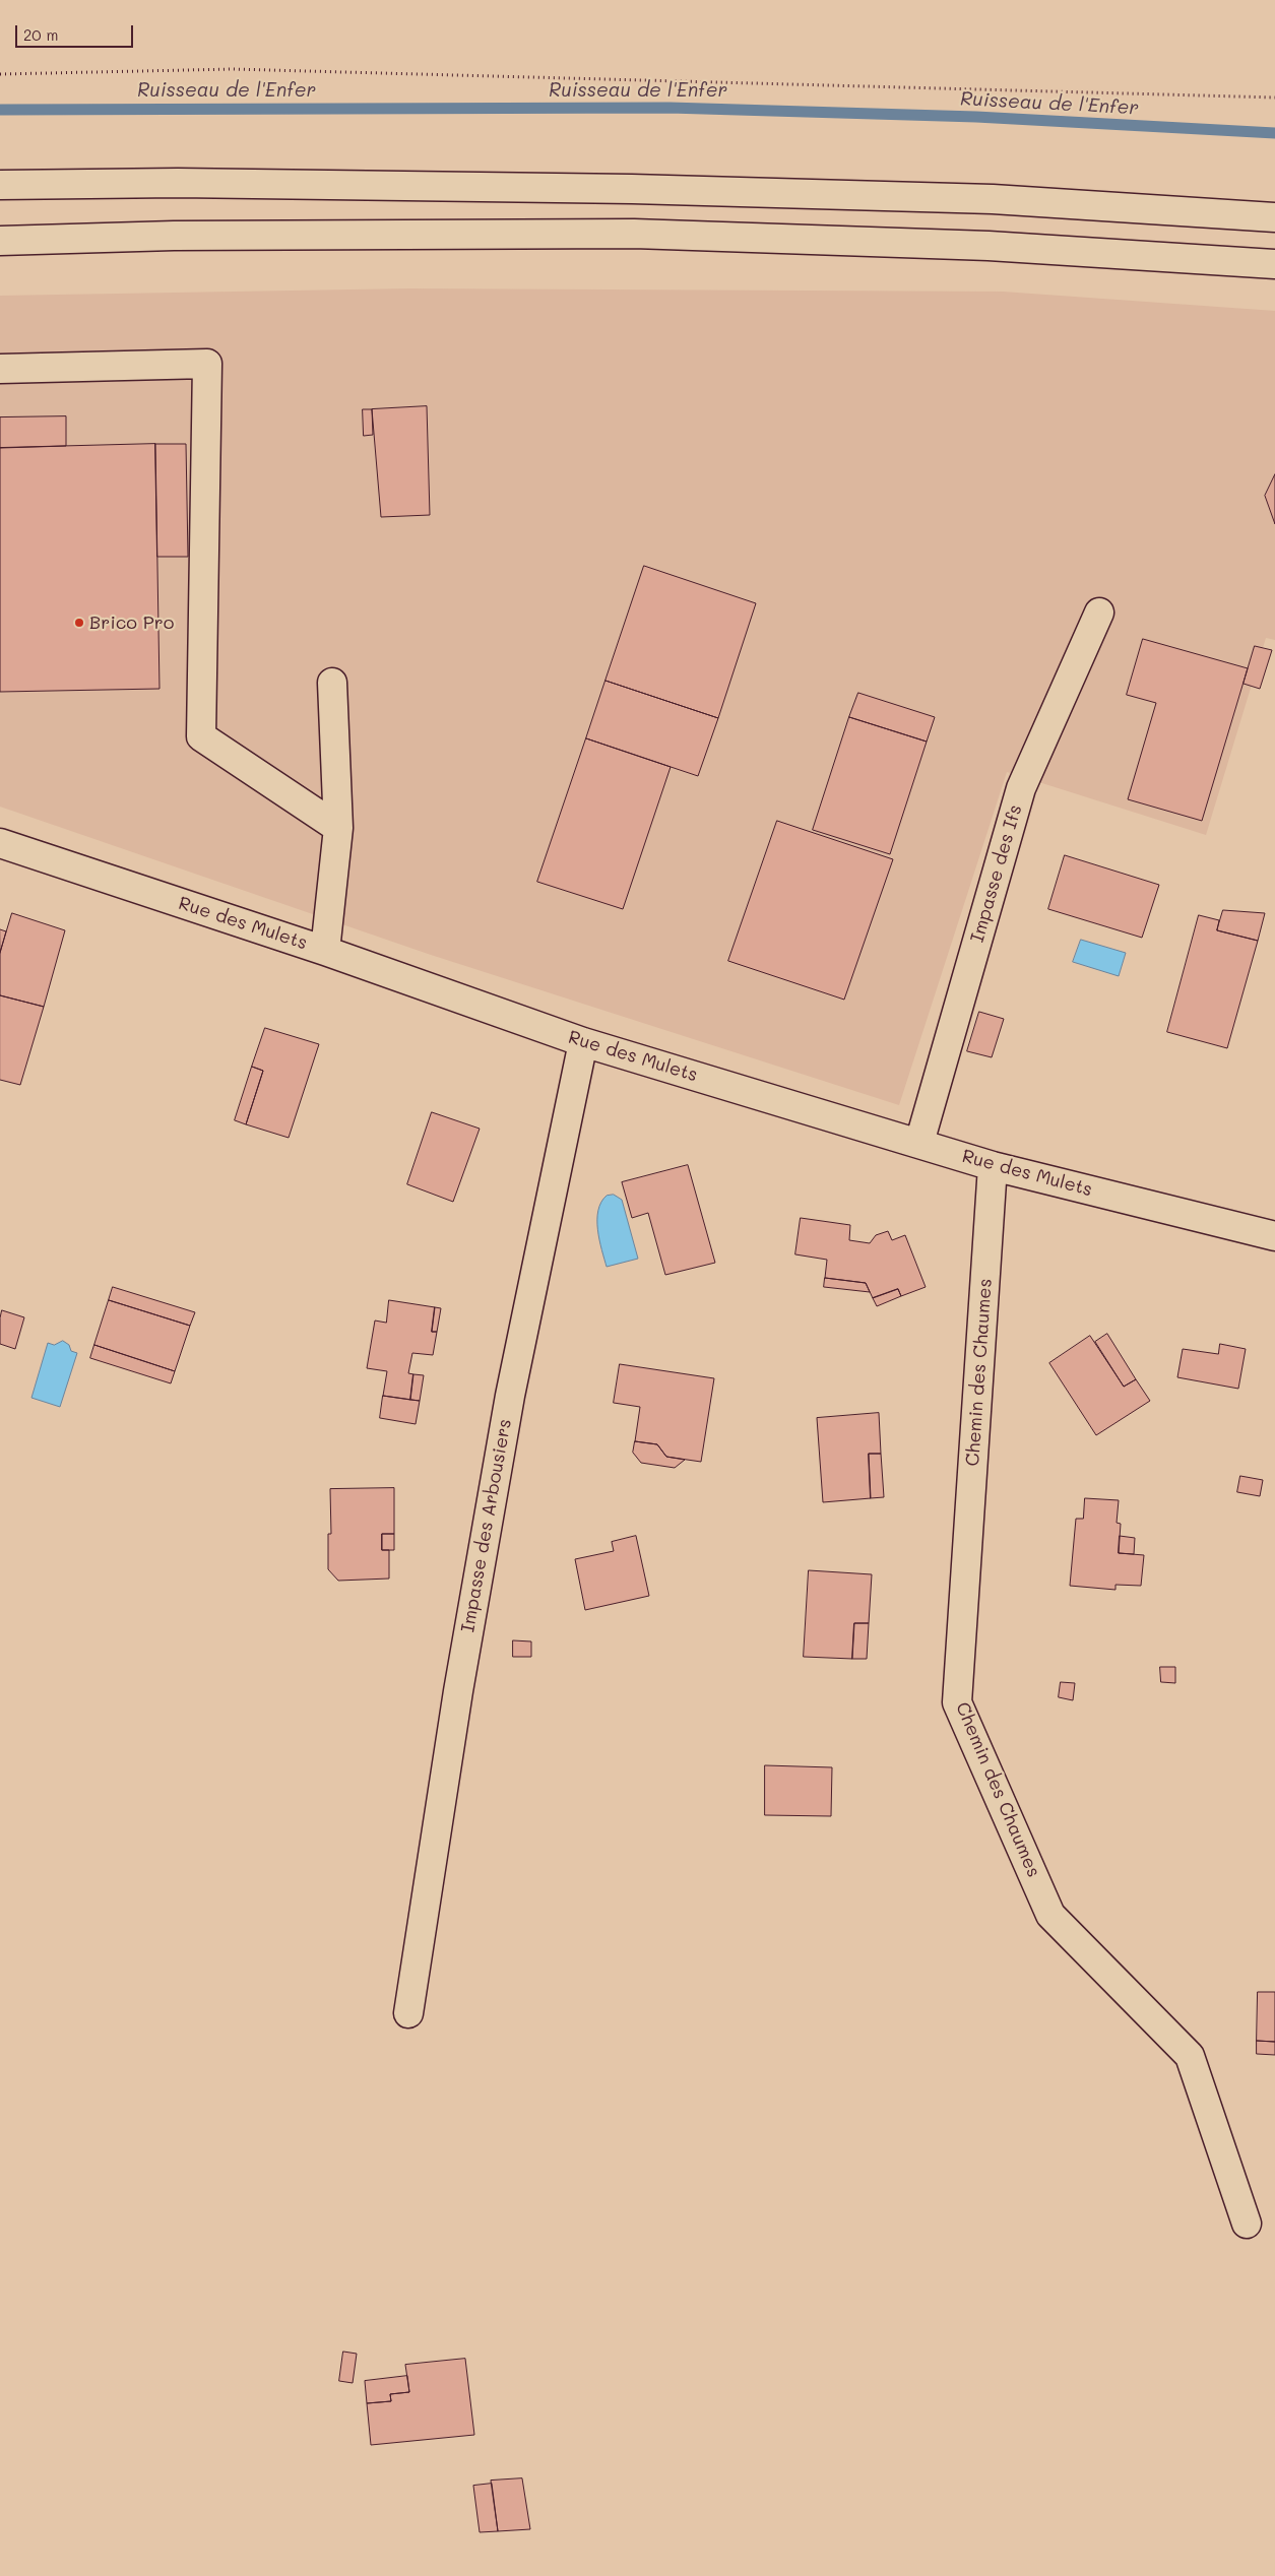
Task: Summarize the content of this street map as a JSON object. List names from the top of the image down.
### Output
{
  "streets": {
    "street": [
      "Impasse des Ifs",
      "Rue des Mulets",
      "Chemin des Chaumes",
      "Impasse des Arbousiers"
    ]
  },
  "crossings": [
    ["Impasse des Ifs", "Rue des Mulets"],
    ["Rue des Mulets", "Chemin des Chaumes"],
    ["Rue des Mulets", "Impasse des Arbousiers"]
  ],
  "water": ["Ruisseau de l'Enfer"],
  "places": ["Brico Pro"],
  "scale_bar": "20 m"
}
